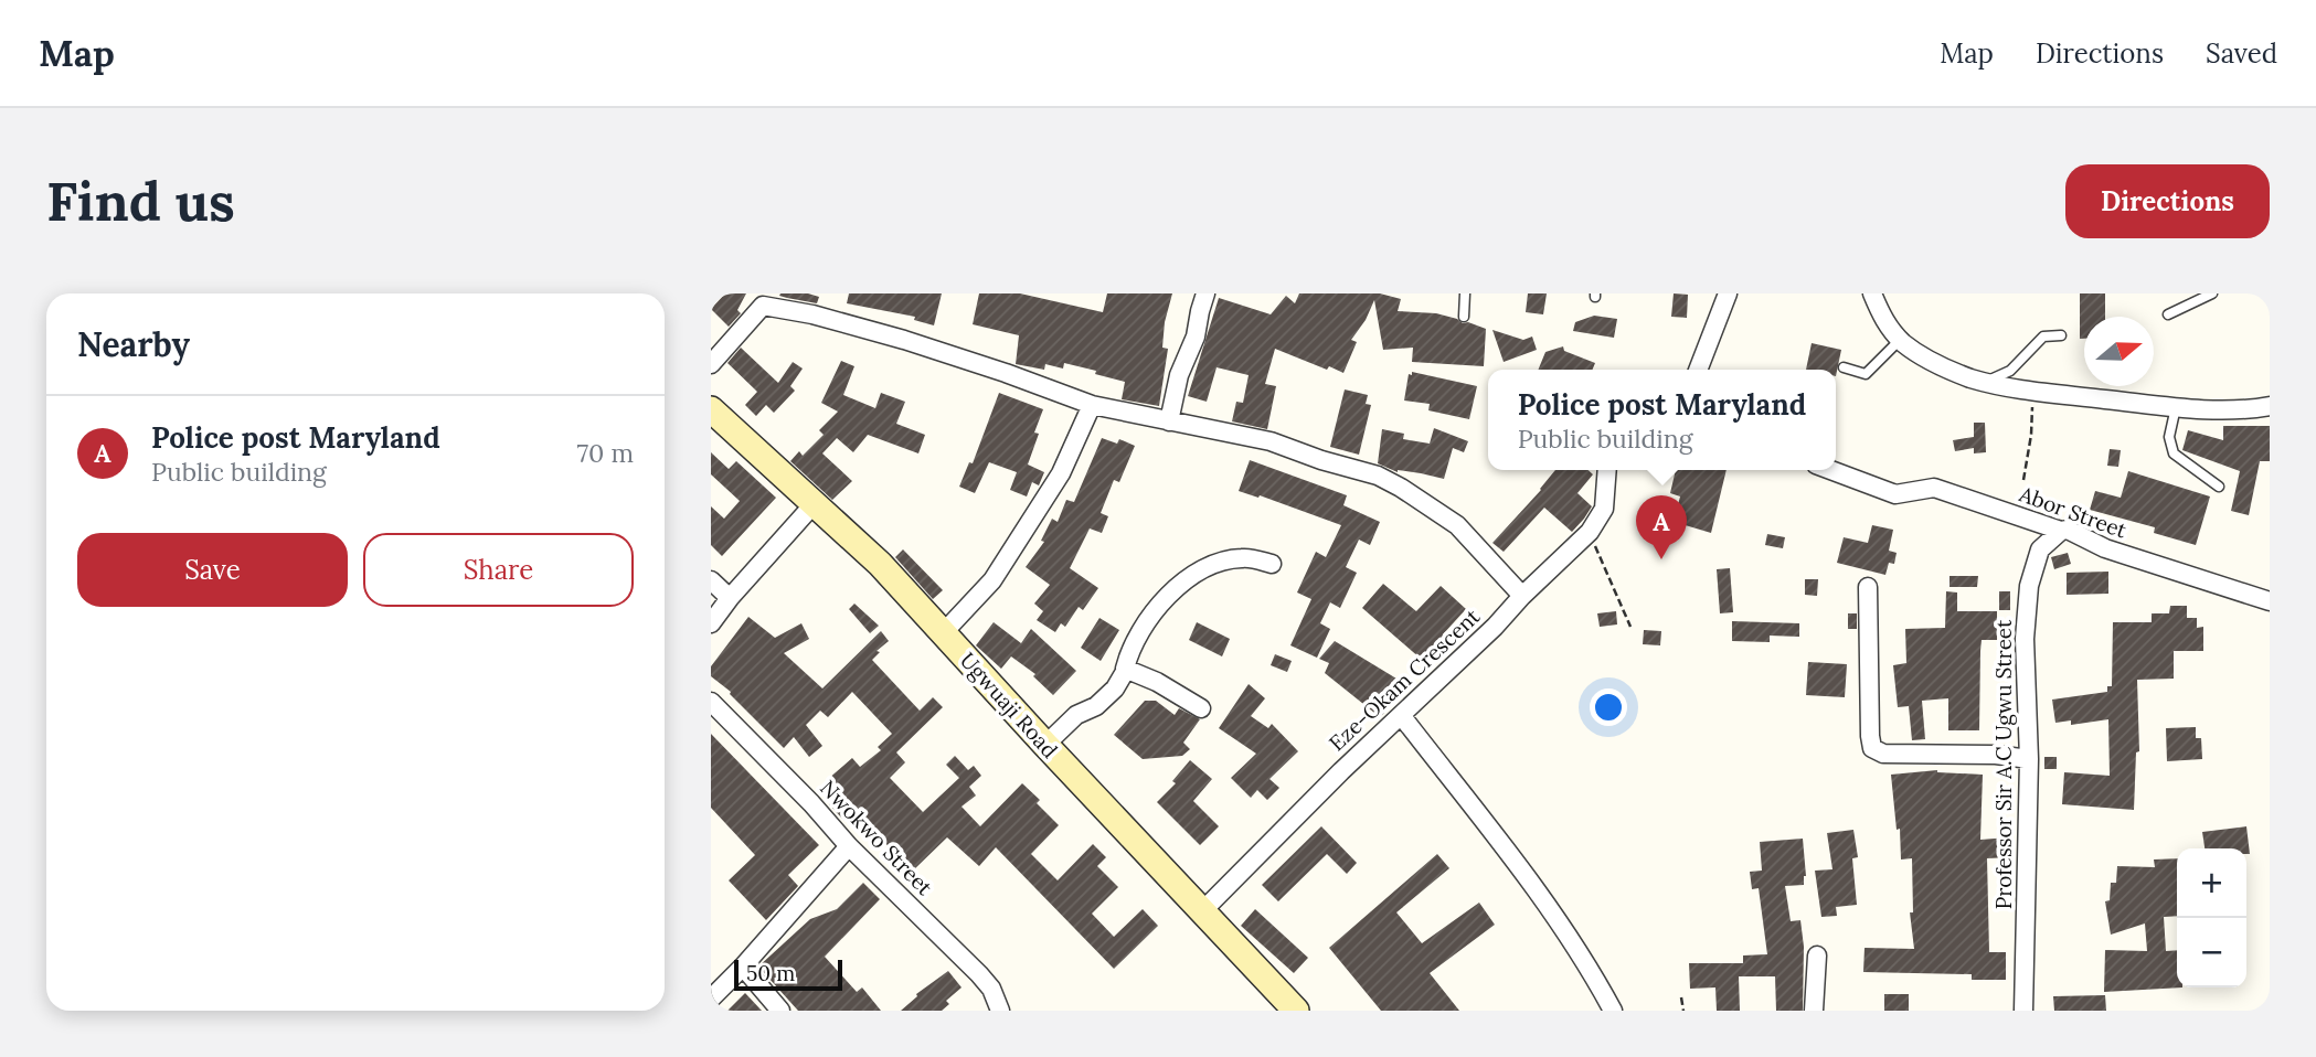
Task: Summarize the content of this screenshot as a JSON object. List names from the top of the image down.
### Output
{
  "streets": {
    "main road": ["Ugwuaji Road"],
    "street": [
      "Abor Street",
      "Eze-Okam Crescent",
      "Professor Sir A.C Ugwu Street",
      "Nwokwo Street"
    ]
  },
  "crossings": [
    ["Abor Street", "Professor Sir A.C Ugwu Street"],
    ["Eze-Okam Crescent", "Ugwuaji Road"]
  ],
  "scale_bar": "50 m",
  "north": "right",
  "page": {
    "header": "Map",
    "nav": ["Map", "Directions", "Saved"],
    "buttons": [
      "Directions",
      ["Save", "Share"]
    ],
    "title": "Find us",
    "heading": "Nearby",
    "popup": ["Police post Maryland", "Public building"],
    "list": [
      {
        "mark": "A",
        "name": "Police post Maryland",
        "note": "Public building",
        "value": "70 m"
      }
    ],
    "pins": "A",
    "map_buttons": ["+", "−"],
    "scale": "50 m"
  }
}
